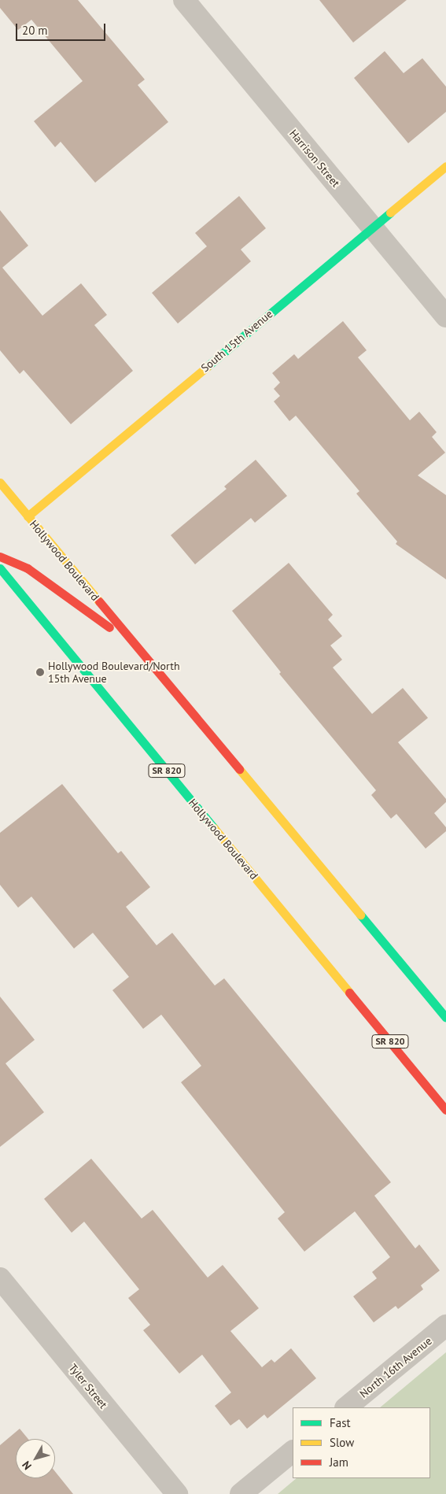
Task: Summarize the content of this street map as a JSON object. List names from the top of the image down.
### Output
{
  "streets": {
    "main road": ["South 15th Avenue", "Hollywood Boulevard", "SR 820"],
    "street": ["Harrison Street", "North 16th Avenue", "Tyler Street"]
  },
  "crossings": [
    ["Harrison Street", "South 15th Avenue"],
    ["South 15th Avenue", "Hollywood Boulevard"]
  ],
  "places": ["Hollywood Boulevard/North 15th Avenue"],
  "legend": ["Fast", "Slow", "Jam"],
  "scale_bar": "20 m",
  "north": "bottom left"
}
